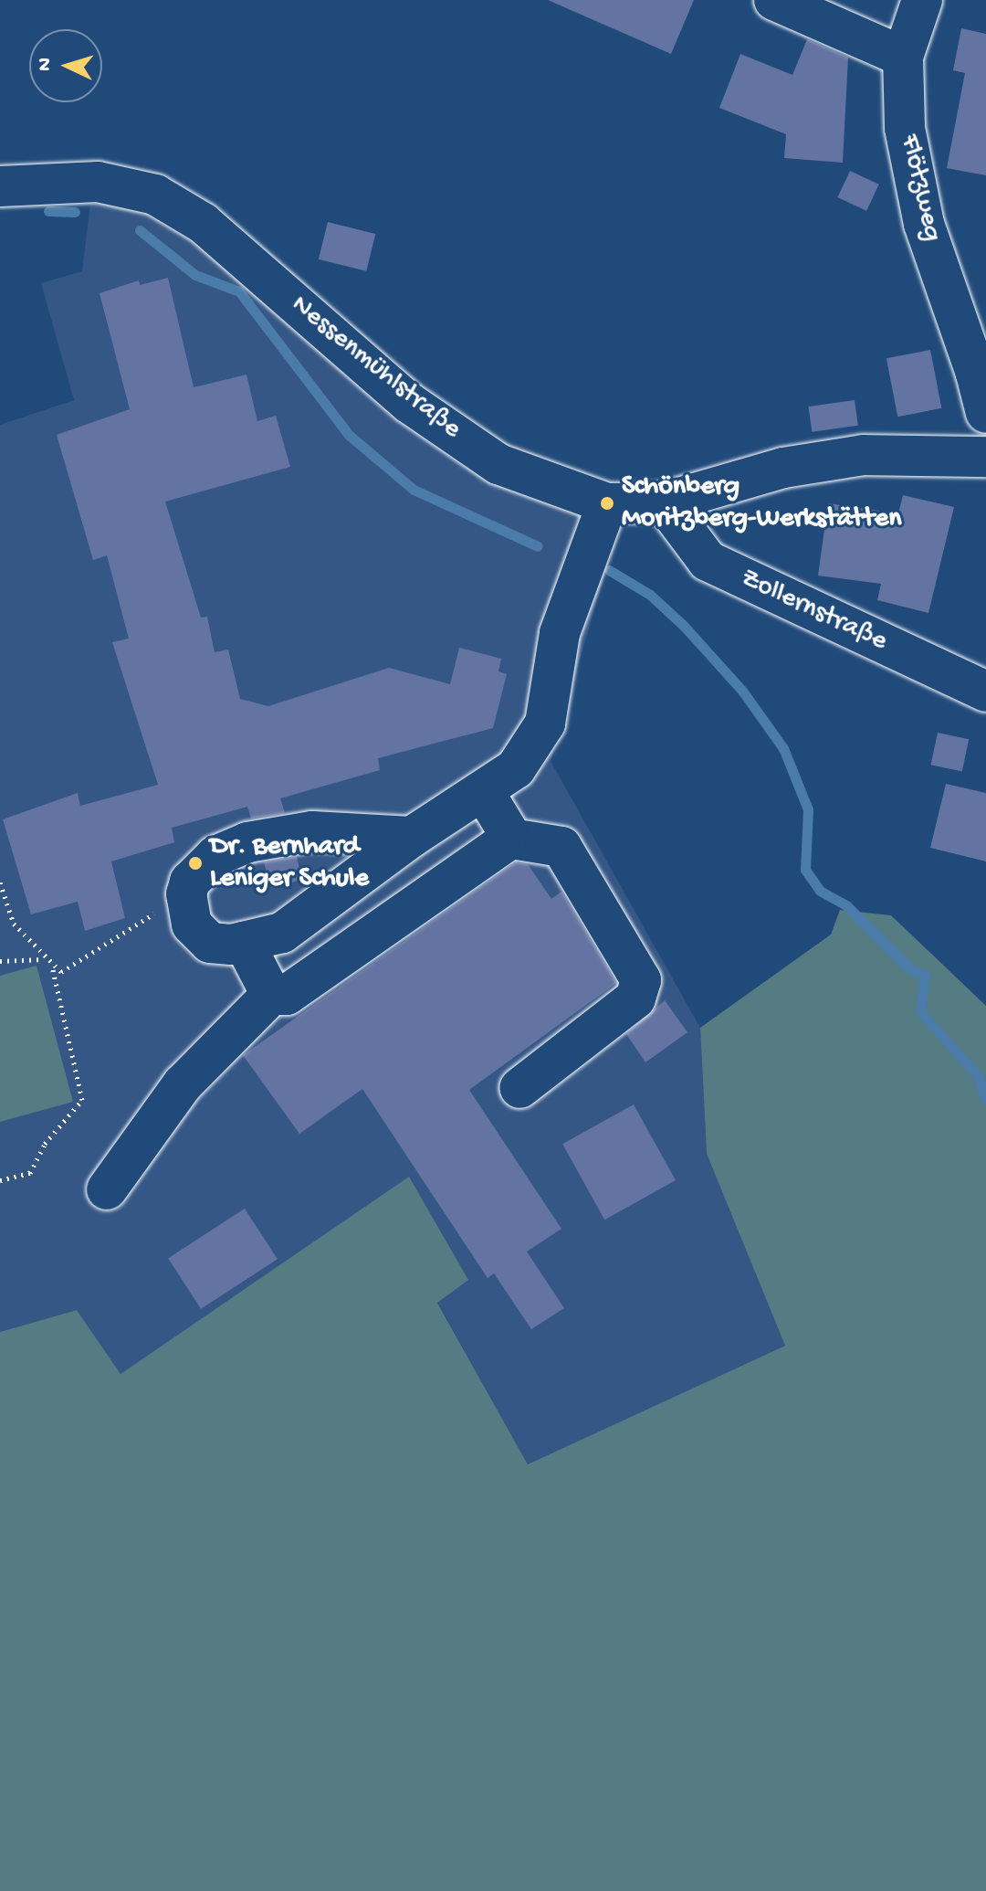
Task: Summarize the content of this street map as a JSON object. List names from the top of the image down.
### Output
{
  "streets": {
    "street": ["Flötzweg", "Nessenmühlstraße", "Zollernstraße"]
  },
  "crossings": [
    ["Nessenmühlstraße", "Zollernstraße"]
  ],
  "places": ["Schönberg Moritzberg-Werkstätten", "Dr. Bernhard Leniger Schule"],
  "north": "left"
}
